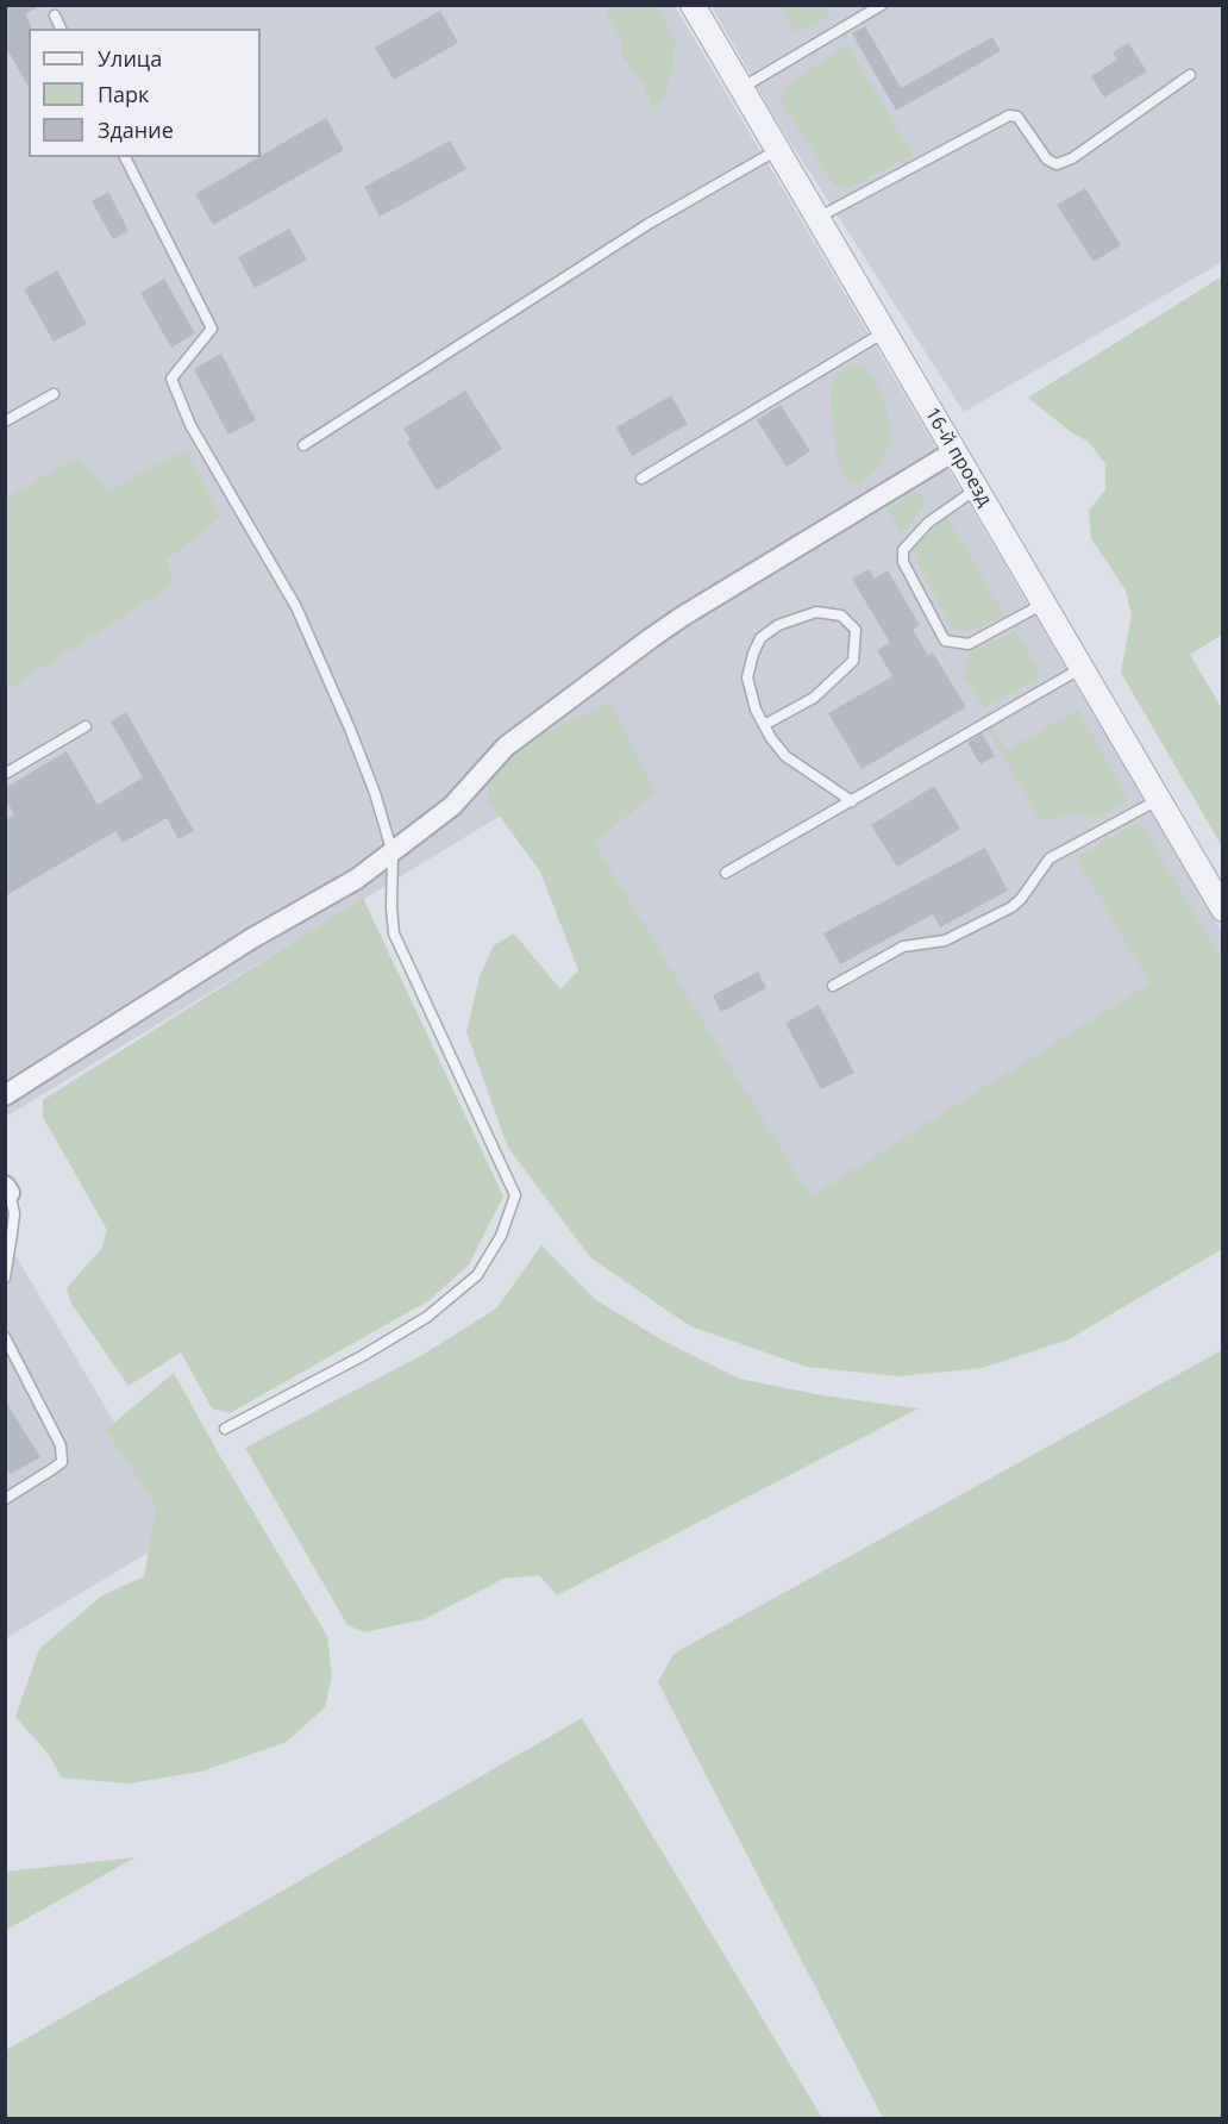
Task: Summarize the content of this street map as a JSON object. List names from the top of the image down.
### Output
{
  "streets": {
    "street": ["16-й проезд"]
  },
  "legend": ["Улица", "Парк", "Здание"]
}
